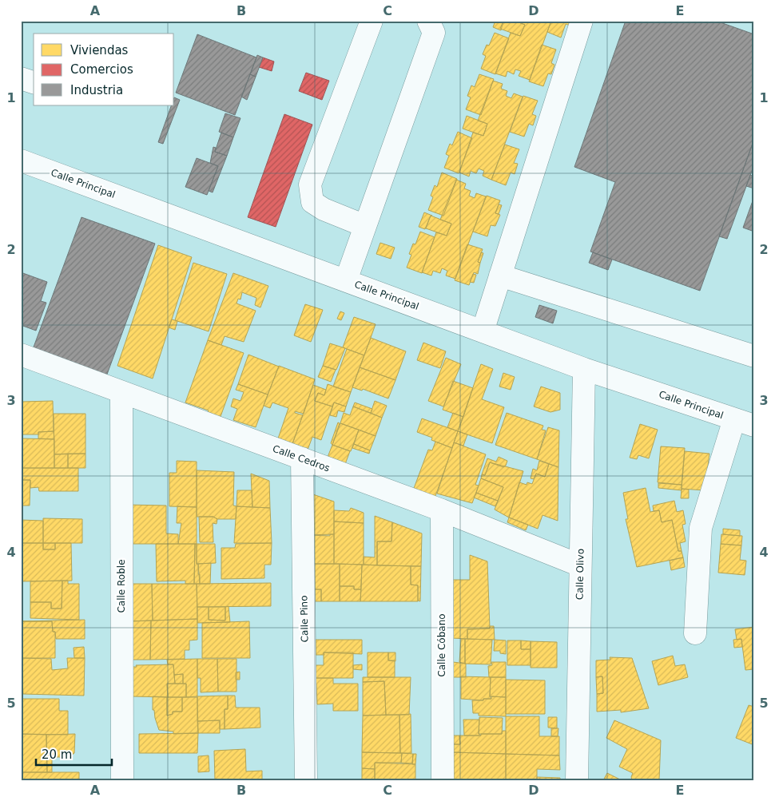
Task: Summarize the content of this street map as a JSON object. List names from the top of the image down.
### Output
{
  "streets": {
    "street": [
      "Calle Principal",
      "Calle Cedros",
      "Calle Olivo",
      "Calle Roble",
      "Calle Pino",
      "Calle Cóbano"
    ]
  },
  "crossings": [
    ["Calle Principal", "Calle Olivo"],
    ["Calle Cedros", "Calle Olivo"],
    ["Calle Cedros", "Calle Roble"],
    ["Calle Cedros", "Calle Pino"],
    ["Calle Cedros", "Calle Cóbano"]
  ],
  "legend": ["Viviendas", "Comercios", "Industria"],
  "scale_bar": "20 m",
  "grid": {
    "columns": [
      "A",
      "B",
      "C",
      "D",
      "E"
    ],
    "rows": [
      "1",
      "2",
      "3",
      "4",
      "5"
    ]
  }
}
